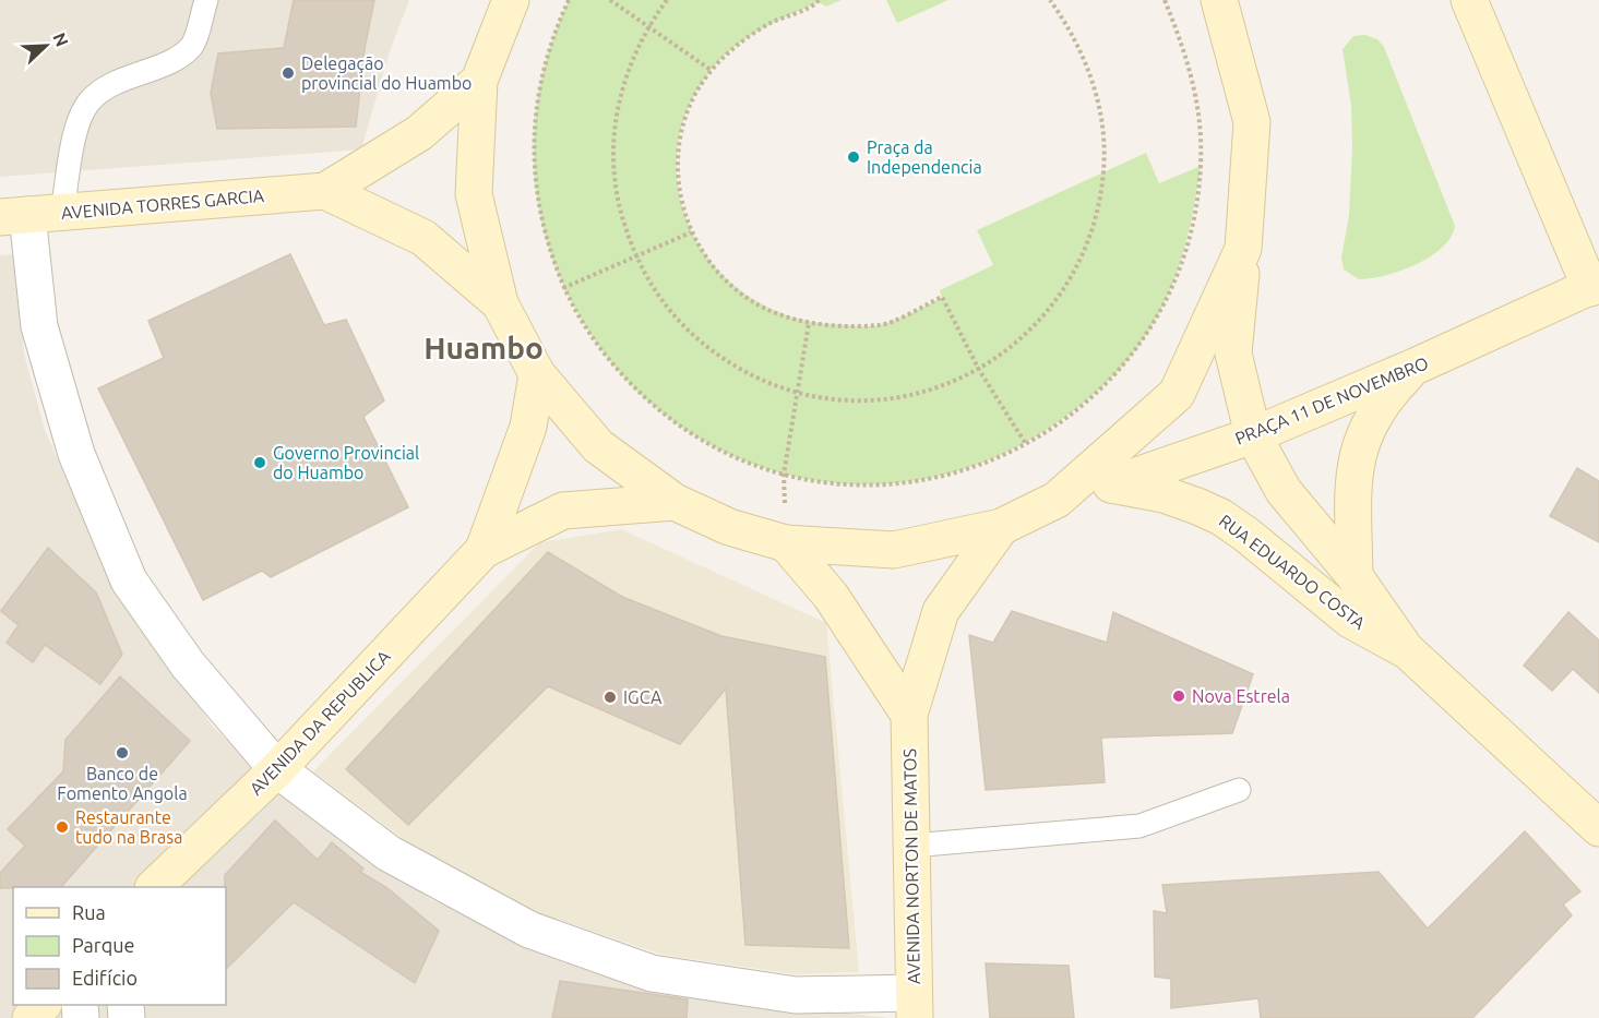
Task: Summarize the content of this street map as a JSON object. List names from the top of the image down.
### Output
{
  "streets": {
    "main road": [
      "AVENIDA TORRES GARCIA",
      "PRAÇA 11 DE NOVEMBRO",
      "RUA EDUARDO COSTA",
      "AVENIDA DA REPUBLICA",
      "AVENIDA NORTON DE MATOS"
    ]
  },
  "crossings": [
    ["PRAÇA 11 DE NOVEMBRO", "RUA EDUARDO COSTA"],
    ["PRAÇA 11 DE NOVEMBRO", "AVENIDA NORTON DE MATOS"]
  ],
  "districts": ["Huambo"],
  "places": [
    "Delegação provincial do Huambo",
    "Praça da Independencia",
    "Governo Provincial do Huambo",
    "Nova Estrela",
    "IGCA",
    "Banco de Fomento Angola",
    "Restaurante tudo na Brasa"
  ],
  "legend": ["Rua", "Parque", "Edifício"],
  "north": "top right"
}
